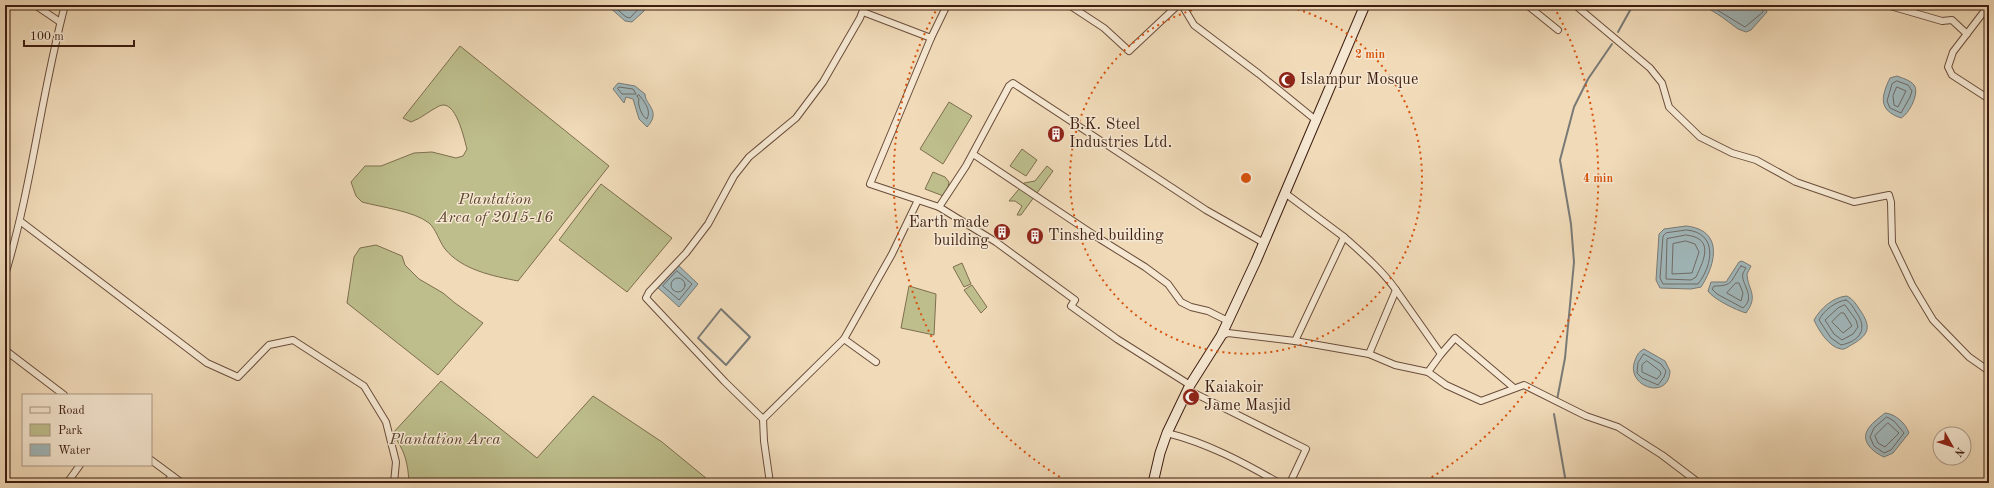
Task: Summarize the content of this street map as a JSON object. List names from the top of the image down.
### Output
{
  "parks": ["Plantation Area of 2015-16", "Plantation Area"],
  "places": {
    "mosque": ["Islampur Mosque", "Kaiakoir Jame Masjid"],
    "building": ["B.K. Steel Industries Ltd.", "Earth made building", "Tinshed building"]
  },
  "legend": ["Road", "Park", "Water"],
  "scale_bar": "100 m",
  "north": "bottom right",
  "rings": ["2 min", "4 min"]
}
